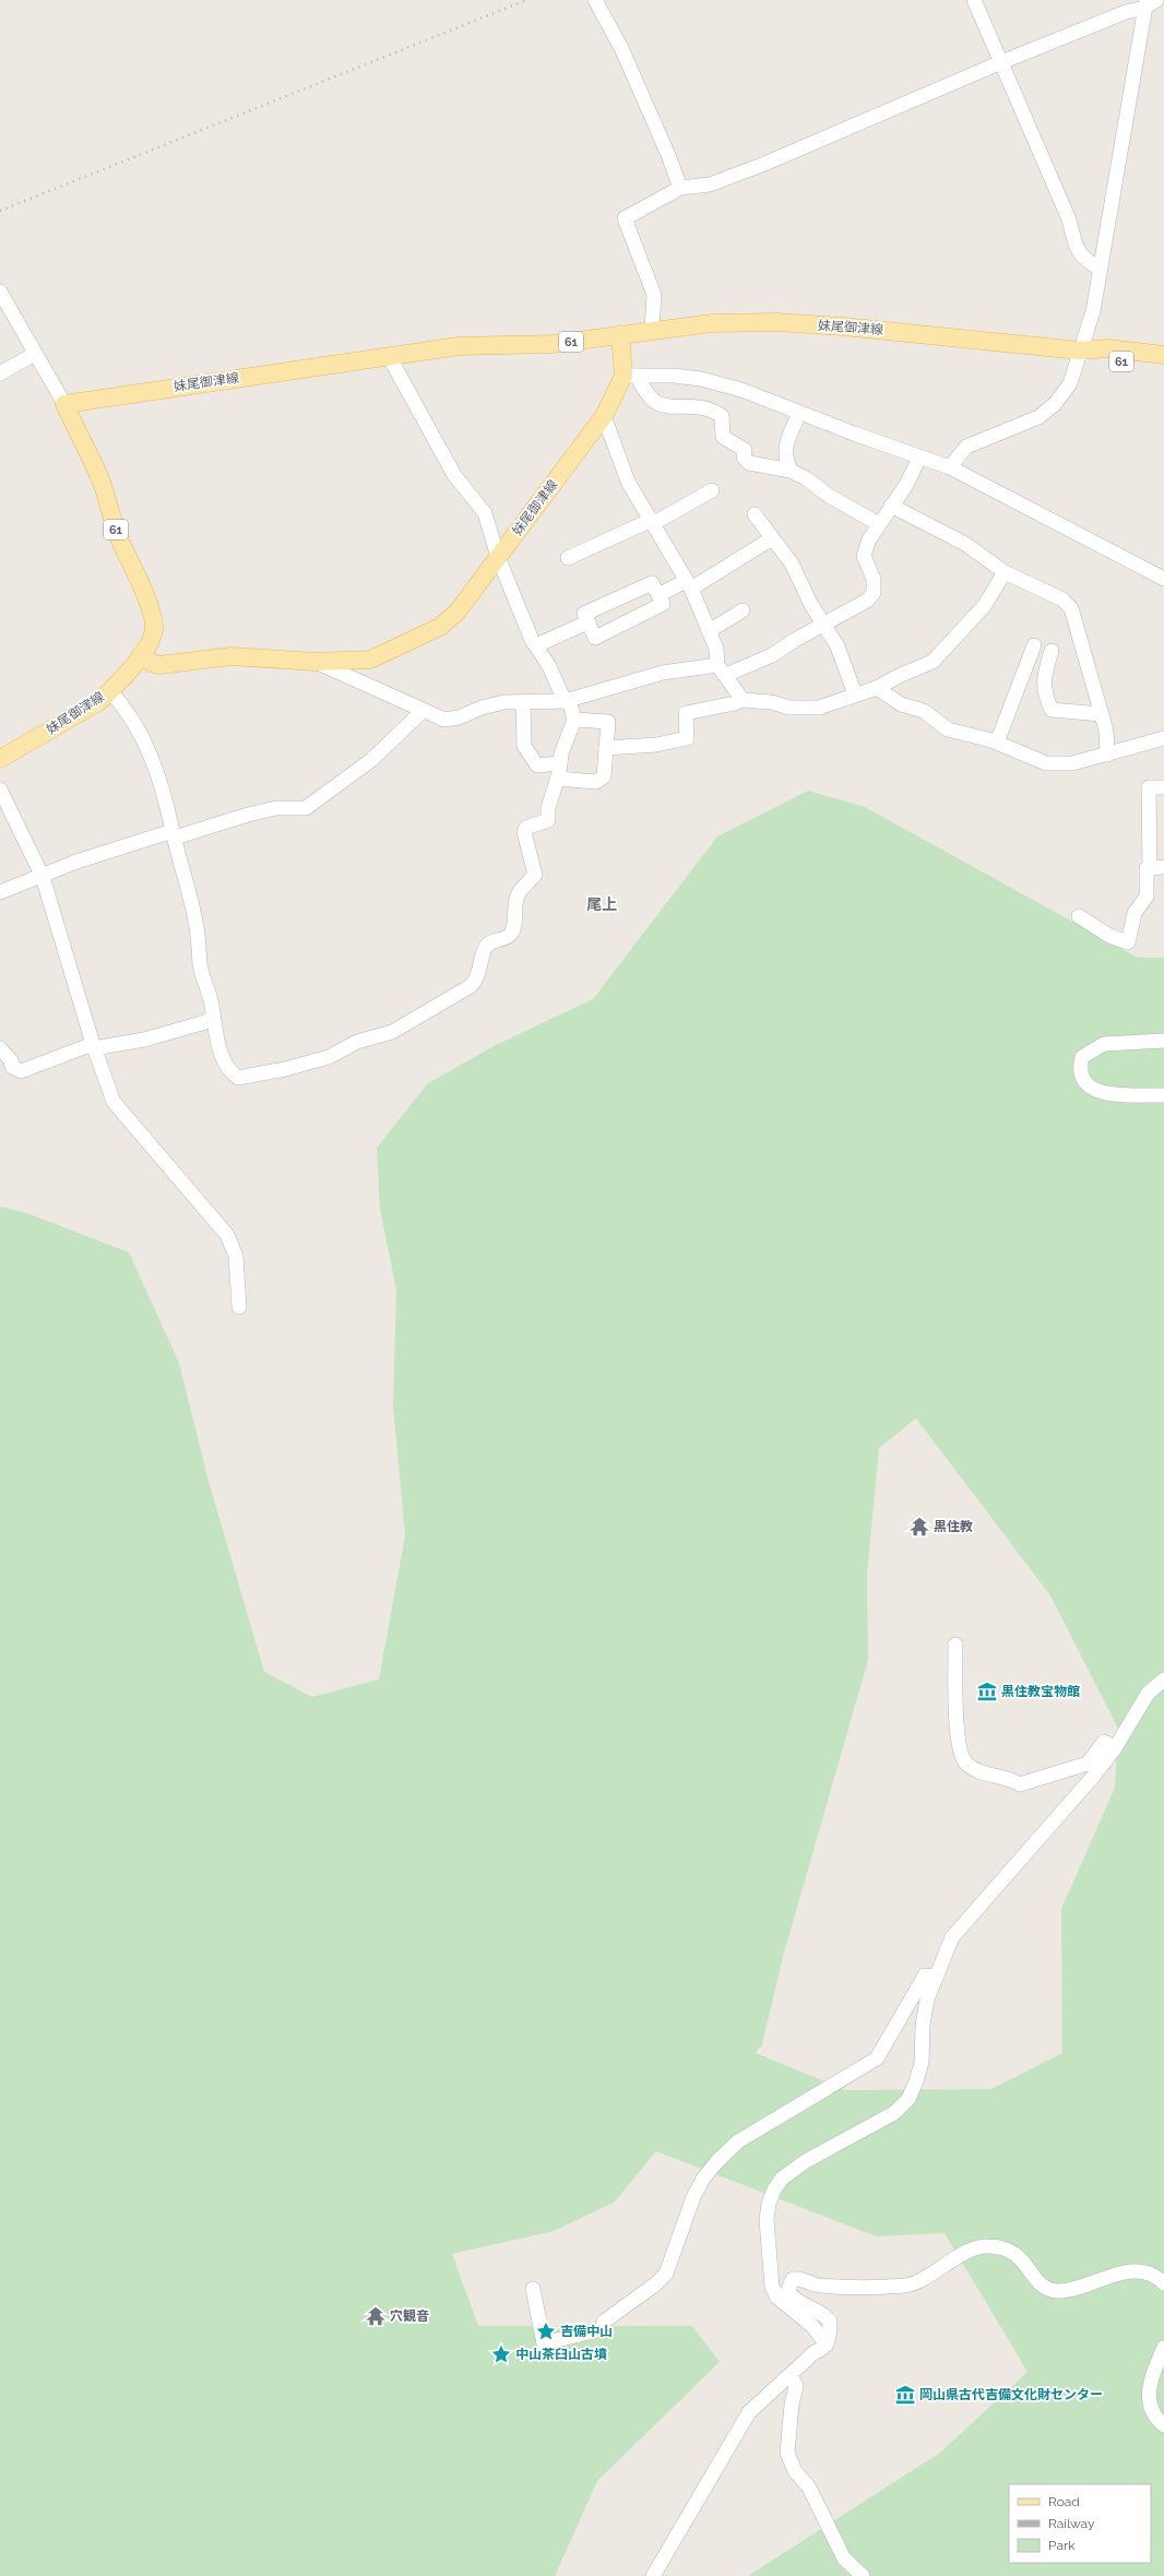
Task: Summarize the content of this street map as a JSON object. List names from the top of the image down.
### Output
{
  "streets": {
    "main road": ["妹尾御津線", "61"]
  },
  "districts": ["尾上"],
  "places": {
    "temple": ["黒住教", "穴観音"],
    "museum": ["黒住教宝物館", "岡山県古代吉備文化財センター"],
    "place": ["吉備中山", "中山茶臼山古墳"]
  },
  "legend": ["Road", "Railway", "Park"]
}
